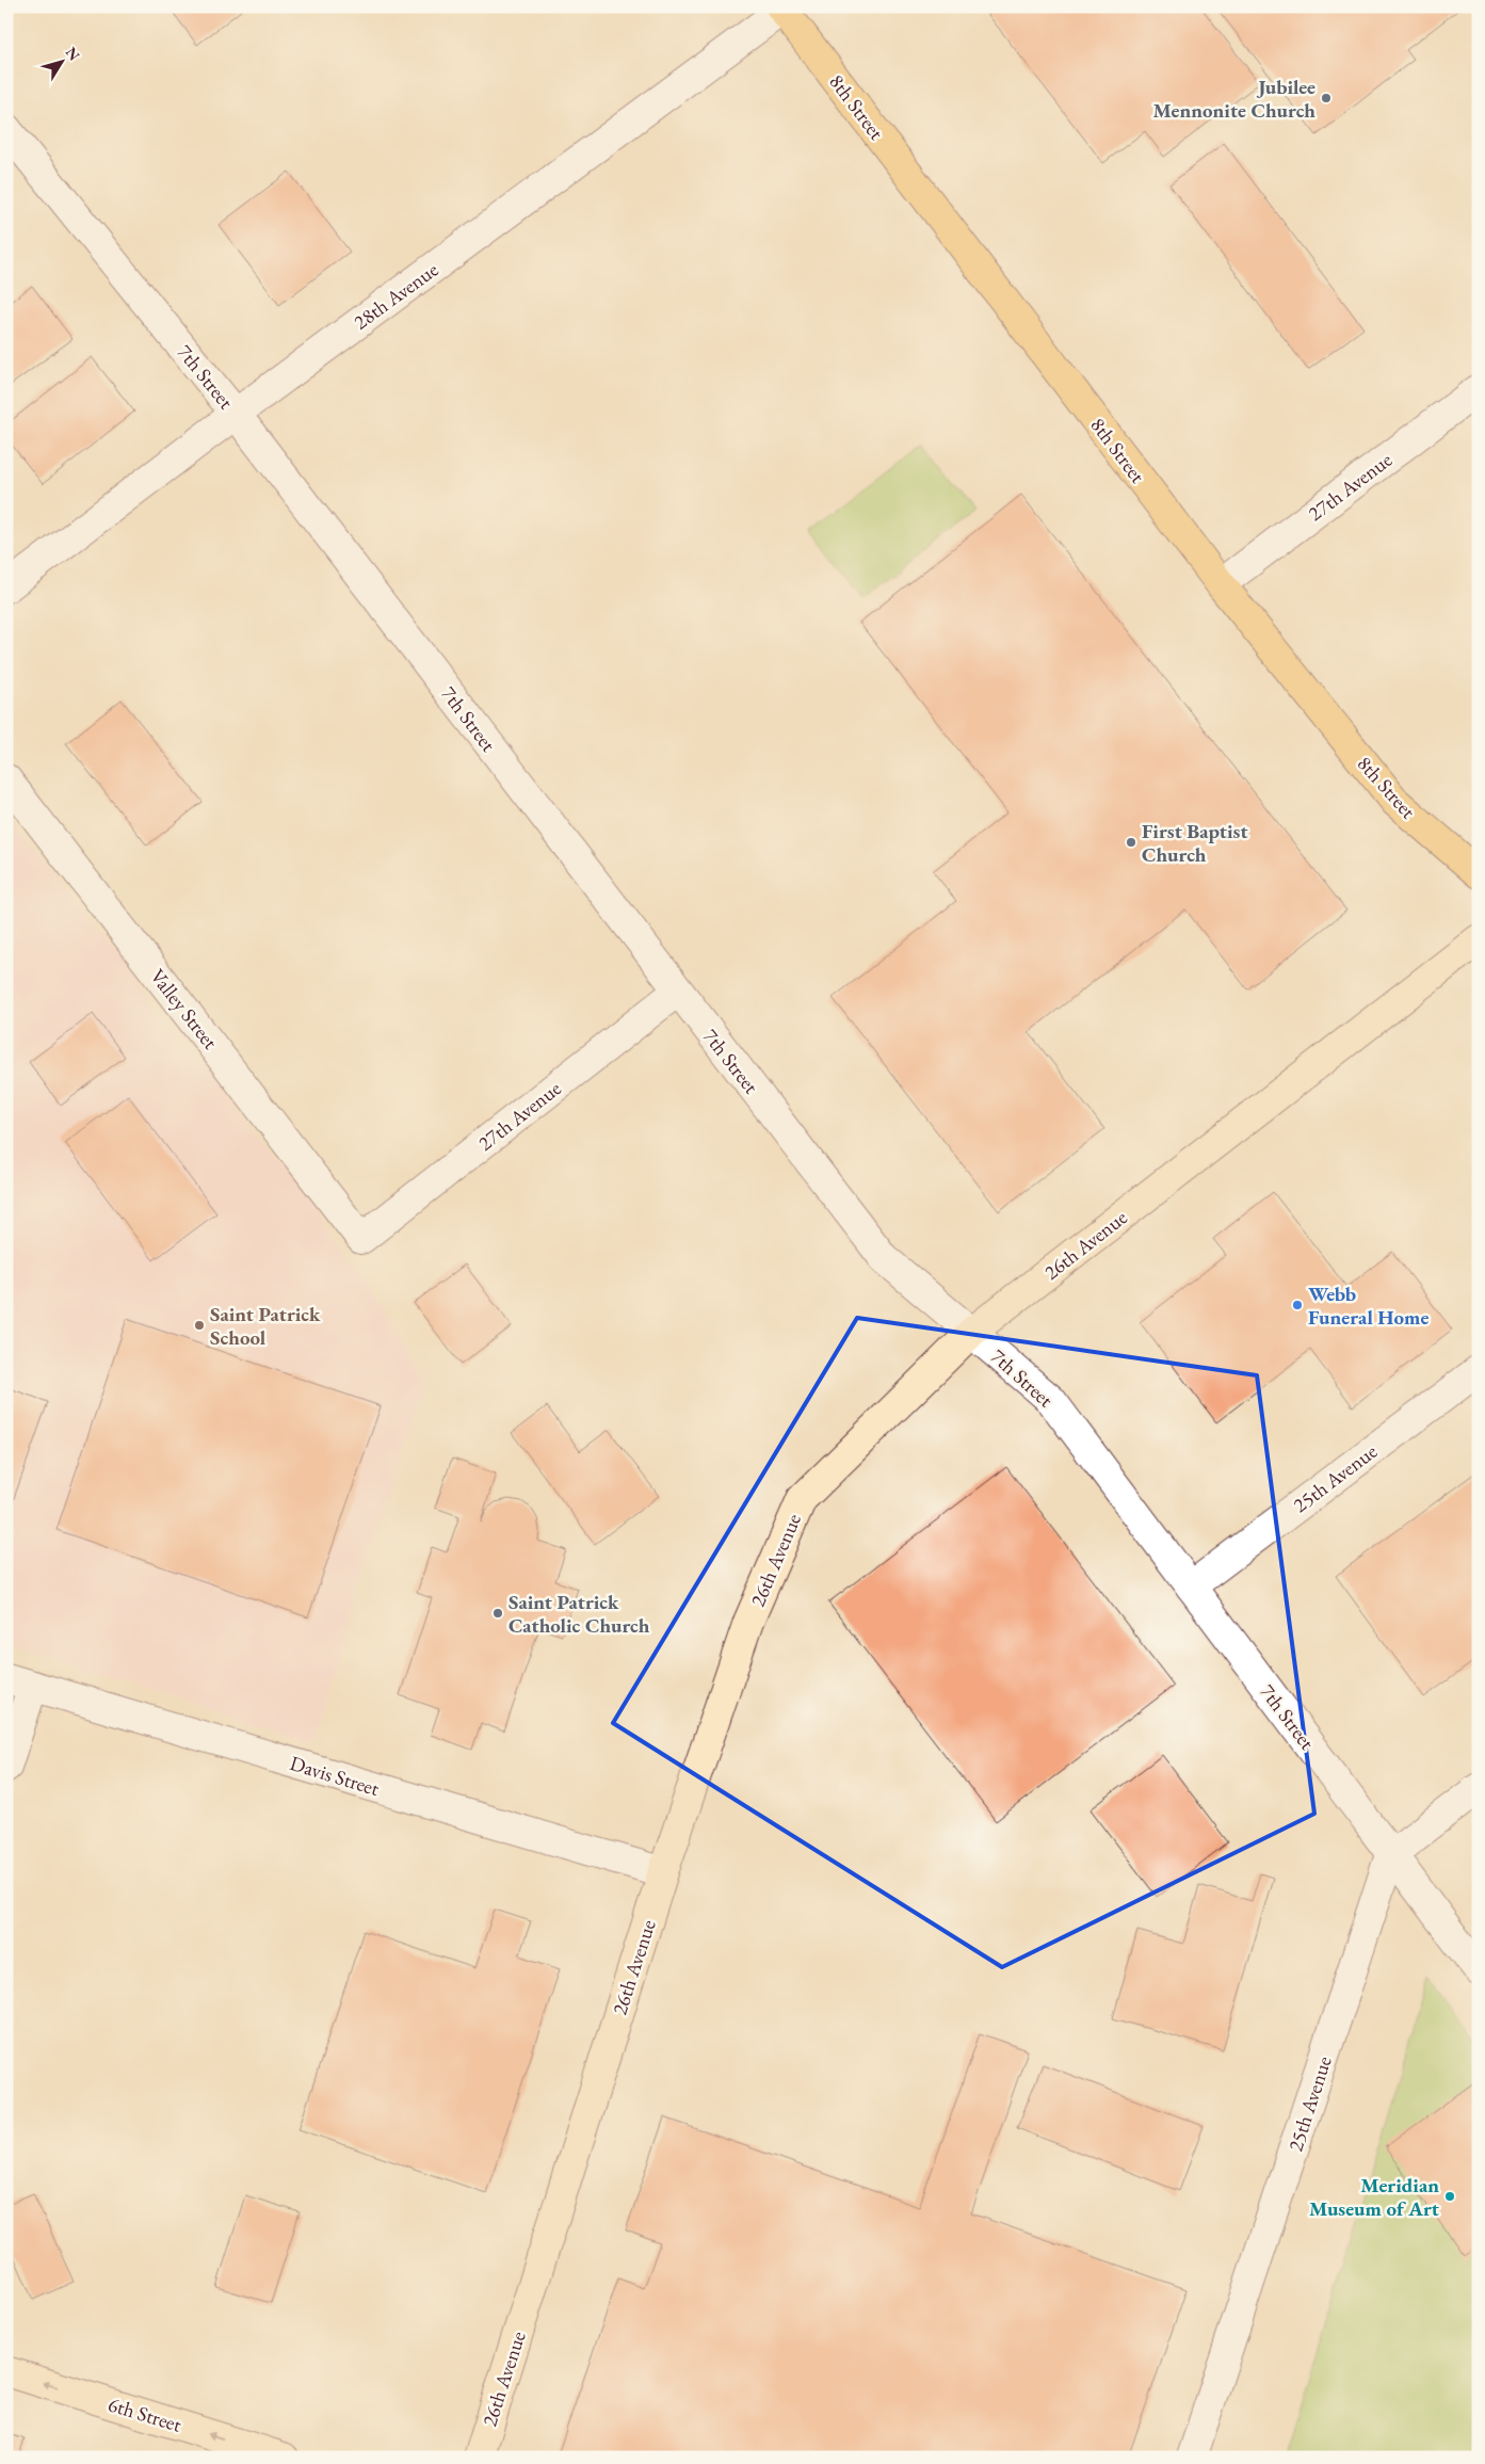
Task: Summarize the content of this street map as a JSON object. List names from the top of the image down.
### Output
{
  "streets": {
    "main road": ["8th Street"],
    "street": [
      "28th Avenue",
      "7th Street",
      "27th Avenue",
      "Valley Street",
      "26th Avenue",
      "25th Avenue",
      "Davis Street",
      "6th Street"
    ]
  },
  "crossings": [
    ["8th Street", "28th Avenue"],
    ["8th Street", "27th Avenue"],
    ["28th Avenue", "7th Street"],
    ["7th Street", "27th Avenue"],
    ["7th Street", "26th Avenue"],
    ["7th Street", "25th Avenue"],
    ["27th Avenue", "Valley Street"],
    ["26th Avenue", "Davis Street"]
  ],
  "one_way": ["6th Street"],
  "places": [
    "Jubilee Mennonite Church",
    "First Baptist Church",
    "Webb Funeral Home",
    "Saint Patrick School",
    "Saint Patrick Catholic Church",
    "Meridian Museum of Art"
  ],
  "north": "top right"
}
